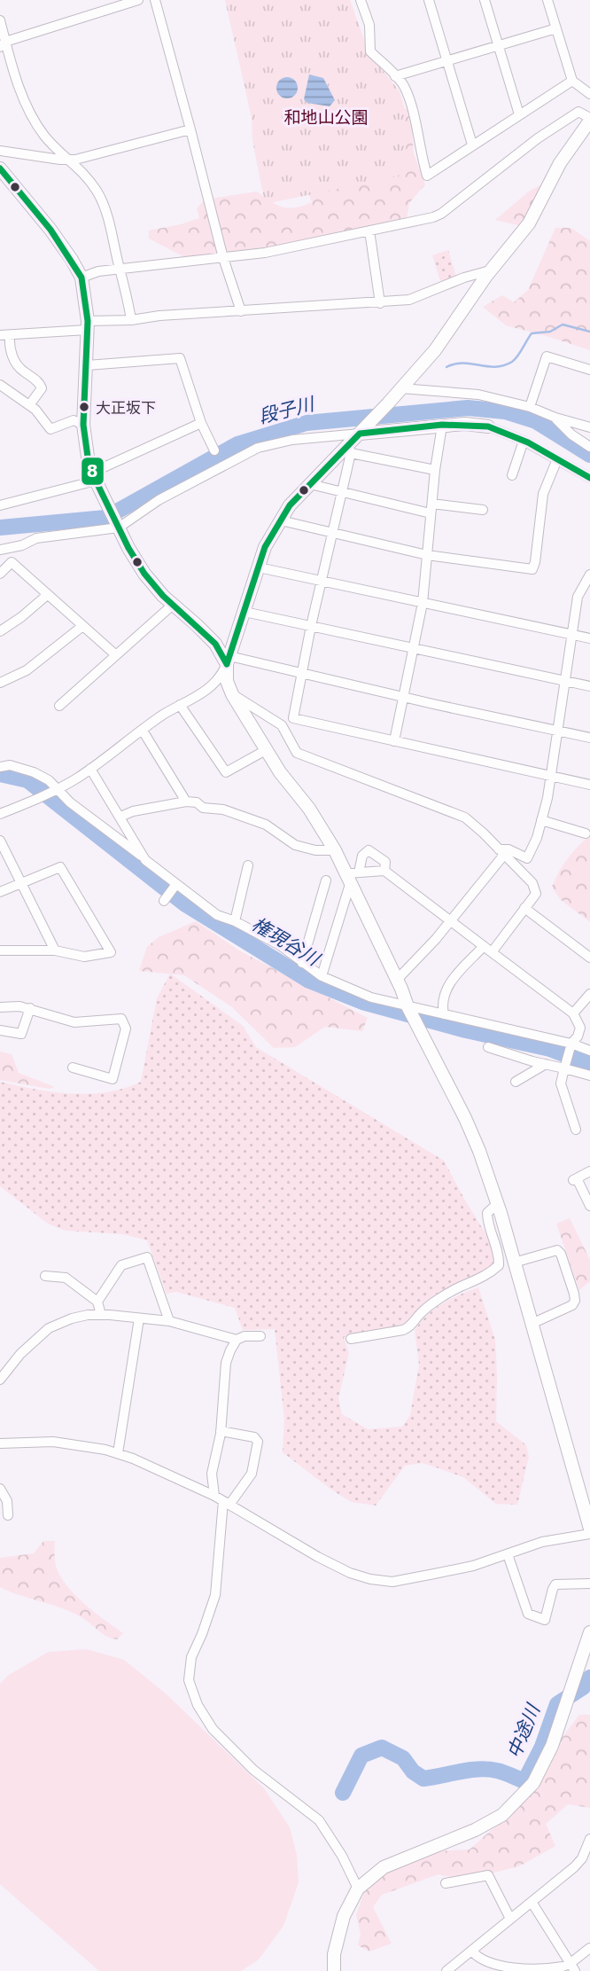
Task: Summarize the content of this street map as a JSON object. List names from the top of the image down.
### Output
{
  "water": ["段子川", "権現谷川", "中途川"],
  "parks": ["和地山公園"],
  "places": ["大正坂下"],
  "lines": ["transit line 8"]
}
